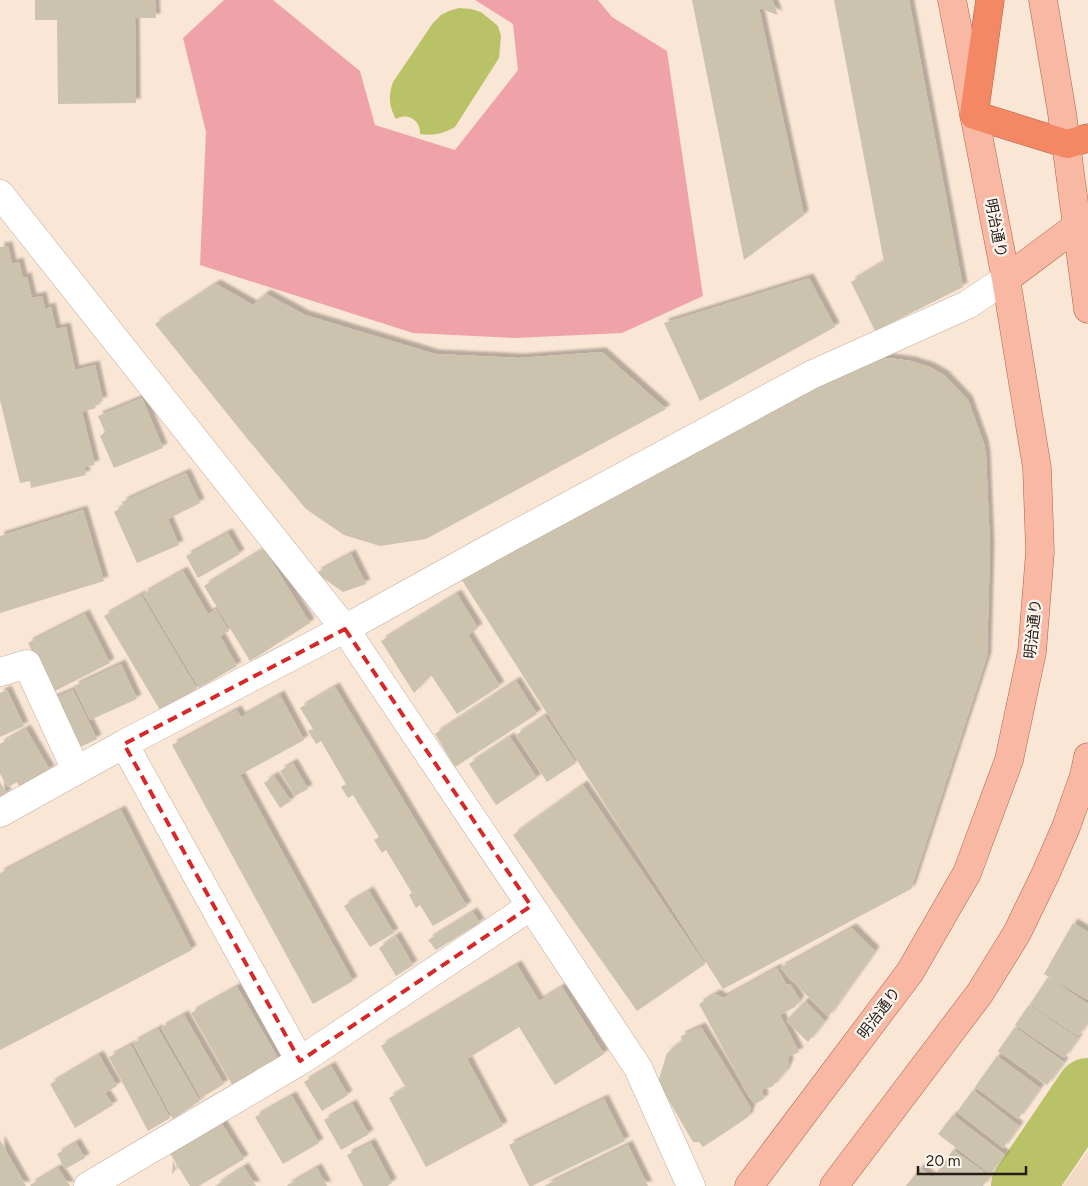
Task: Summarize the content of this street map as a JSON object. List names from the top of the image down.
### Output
{
  "streets": {
    "main road": ["明治通り"]
  },
  "scale_bar": "20 m"
}
